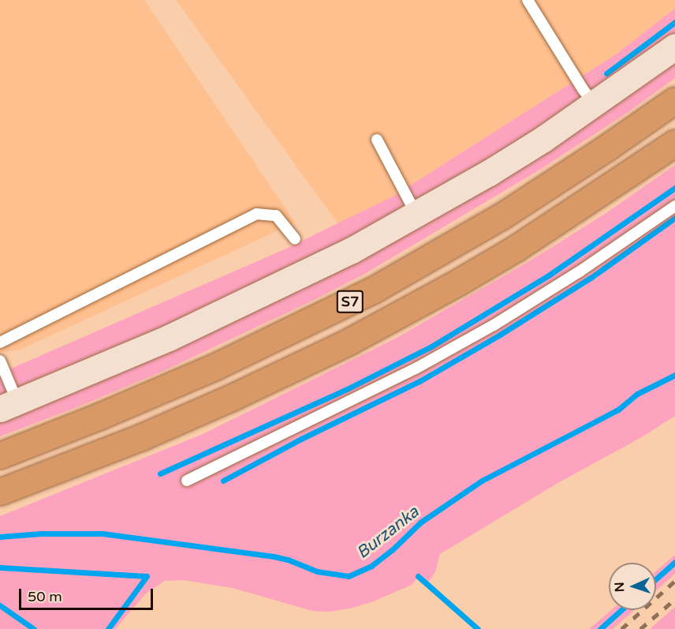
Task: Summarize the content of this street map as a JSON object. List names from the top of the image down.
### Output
{
  "streets": {
    "highway": ["S7"]
  },
  "water": ["Burzanka"],
  "scale_bar": "50 m",
  "north": "left"
}
